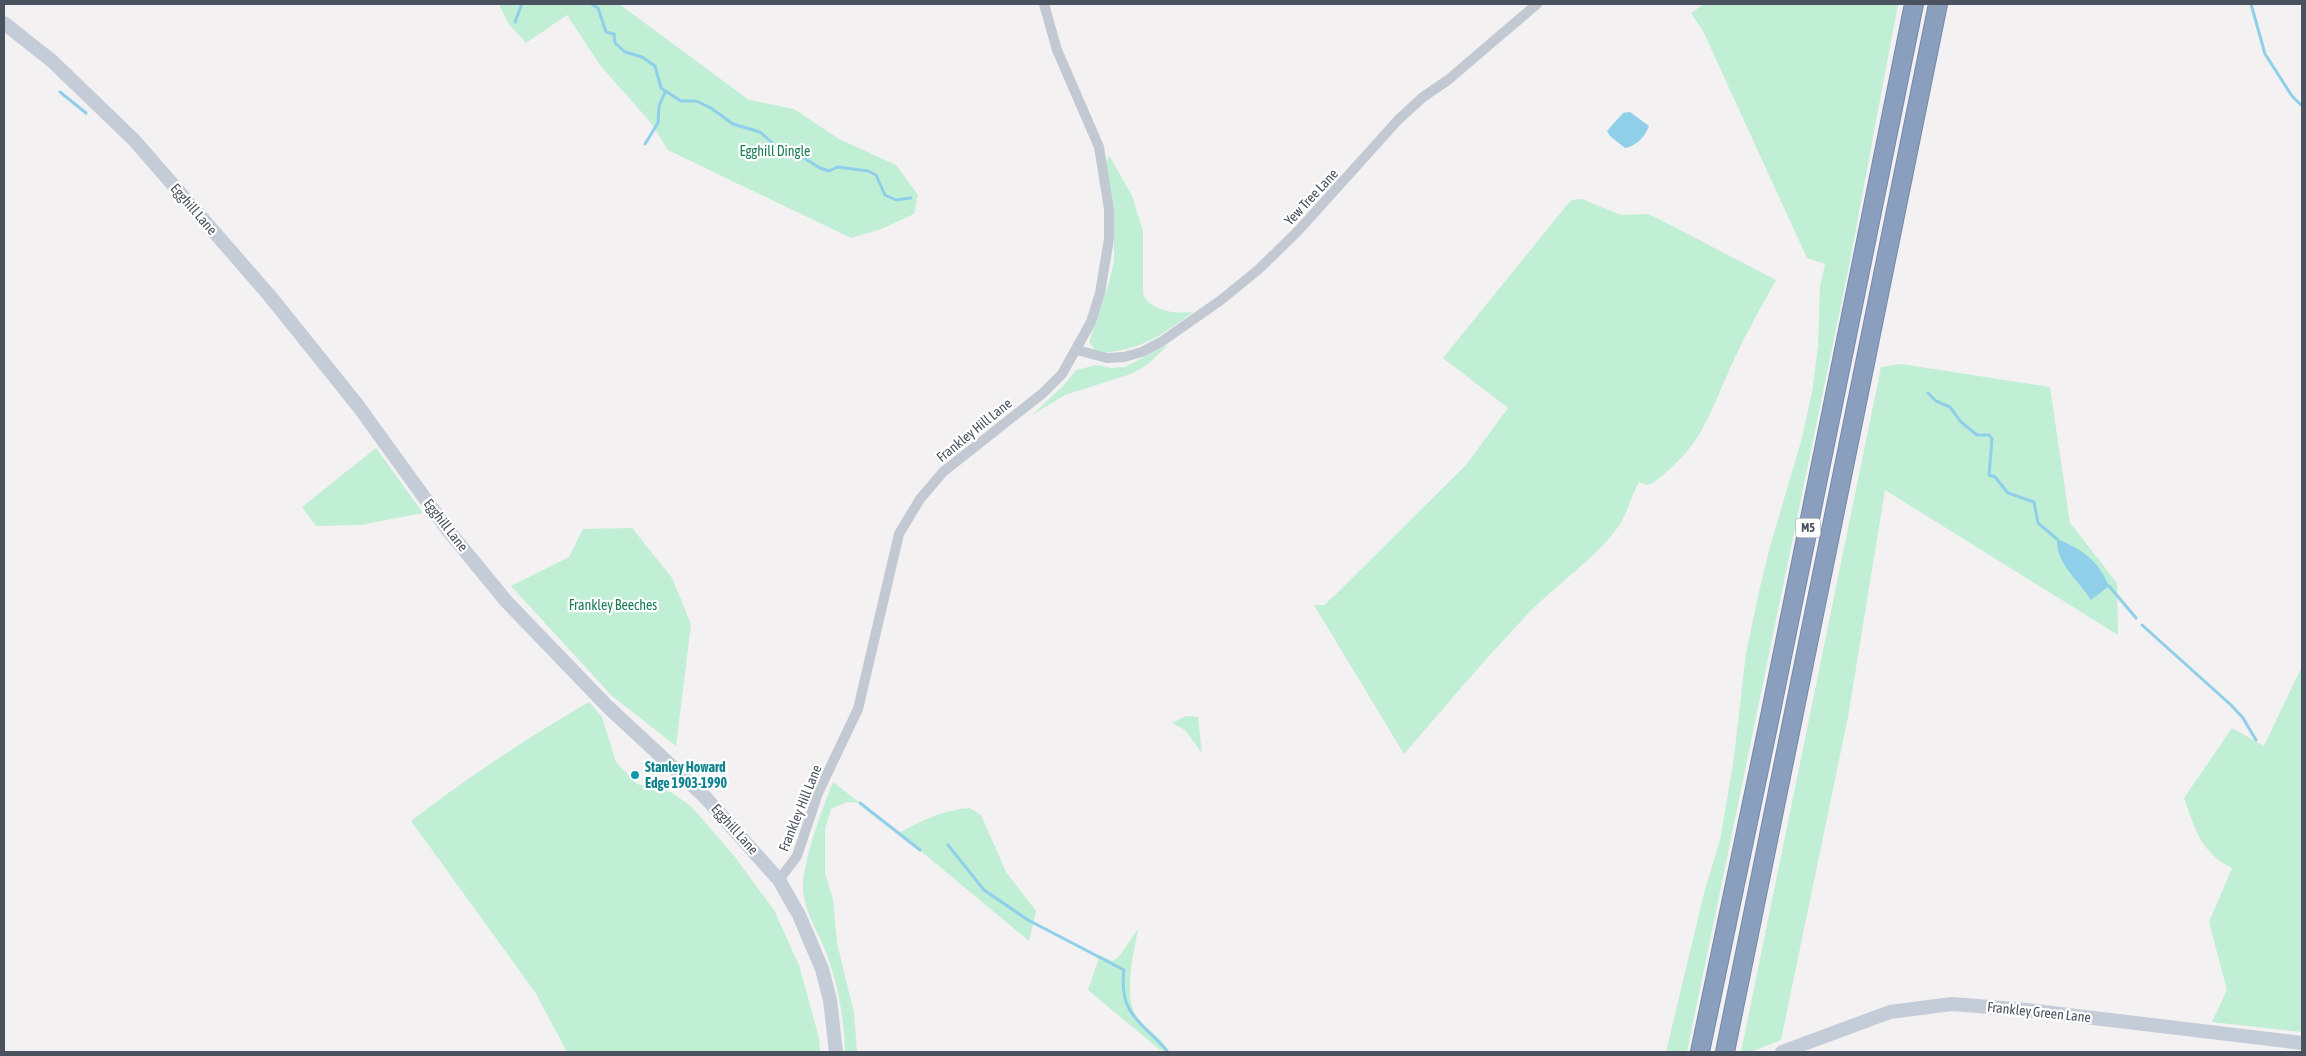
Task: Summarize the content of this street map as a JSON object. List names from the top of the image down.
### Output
{
  "streets": {
    "highway": ["M5"],
    "street": [
      "Yew Tree Lane",
      "Egghill Lane",
      "Frankley Hill Lane",
      "Frankley Green Lane"
    ]
  },
  "crossings": [
    ["Yew Tree Lane", "Frankley Hill Lane"],
    ["Egghill Lane", "Frankley Hill Lane"]
  ],
  "parks": ["Egghill Dingle", "Frankley Beeches"],
  "places": ["Stanley Howard Edge 1903-1990"]
}
